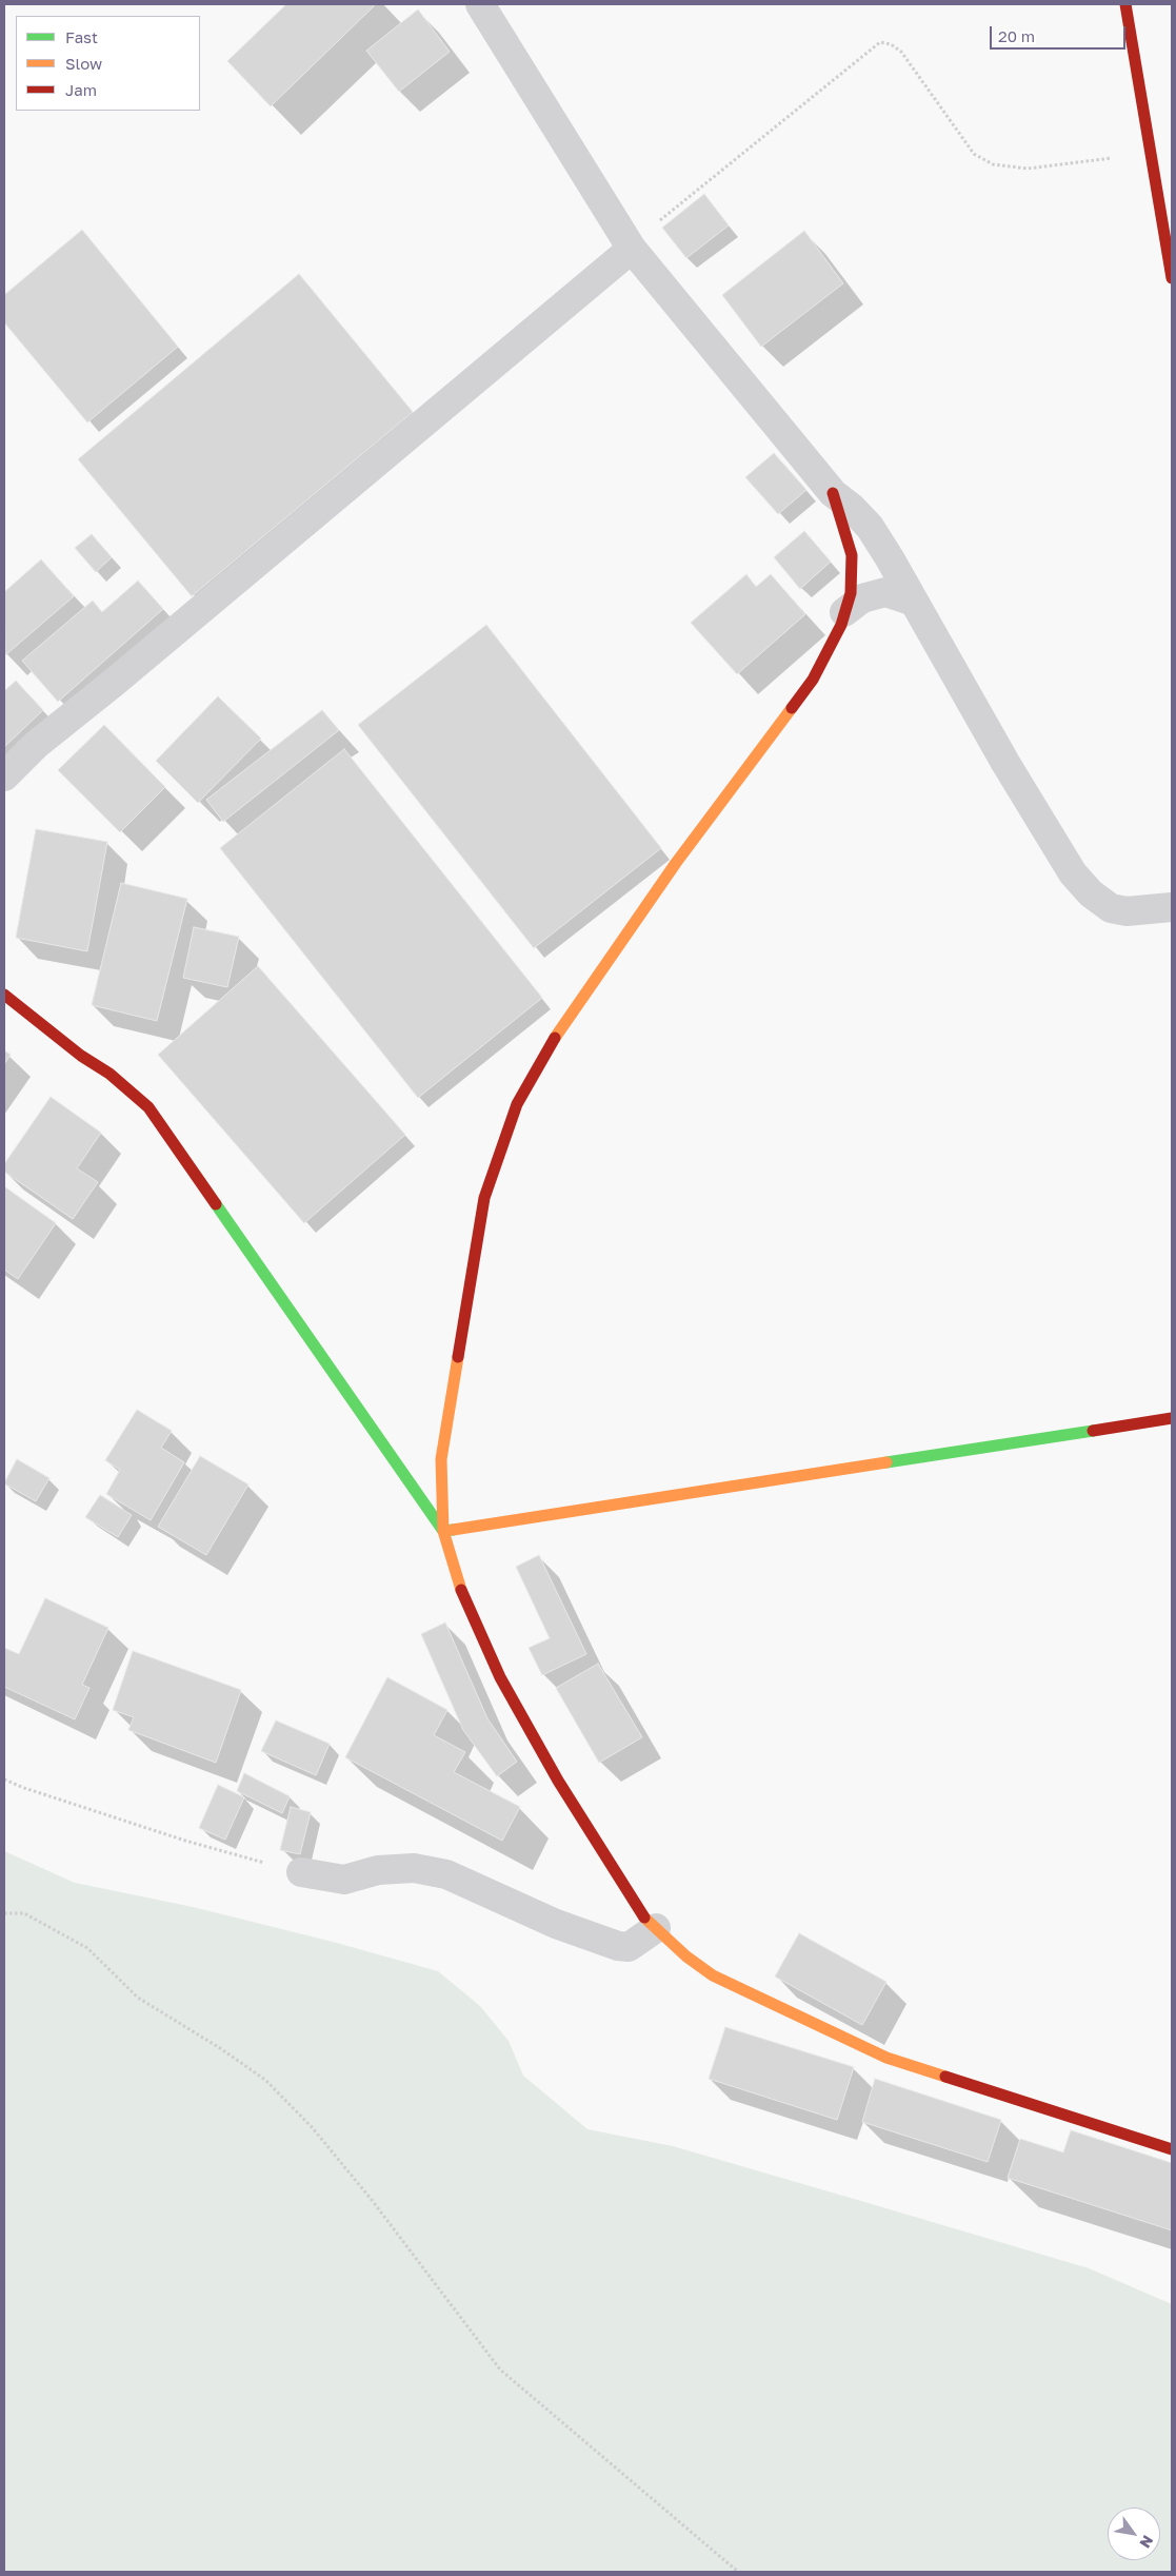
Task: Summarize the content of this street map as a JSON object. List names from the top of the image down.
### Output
{
  "legend": ["Fast", "Slow", "Jam"],
  "scale_bar": "20 m",
  "north": "bottom right"
}
